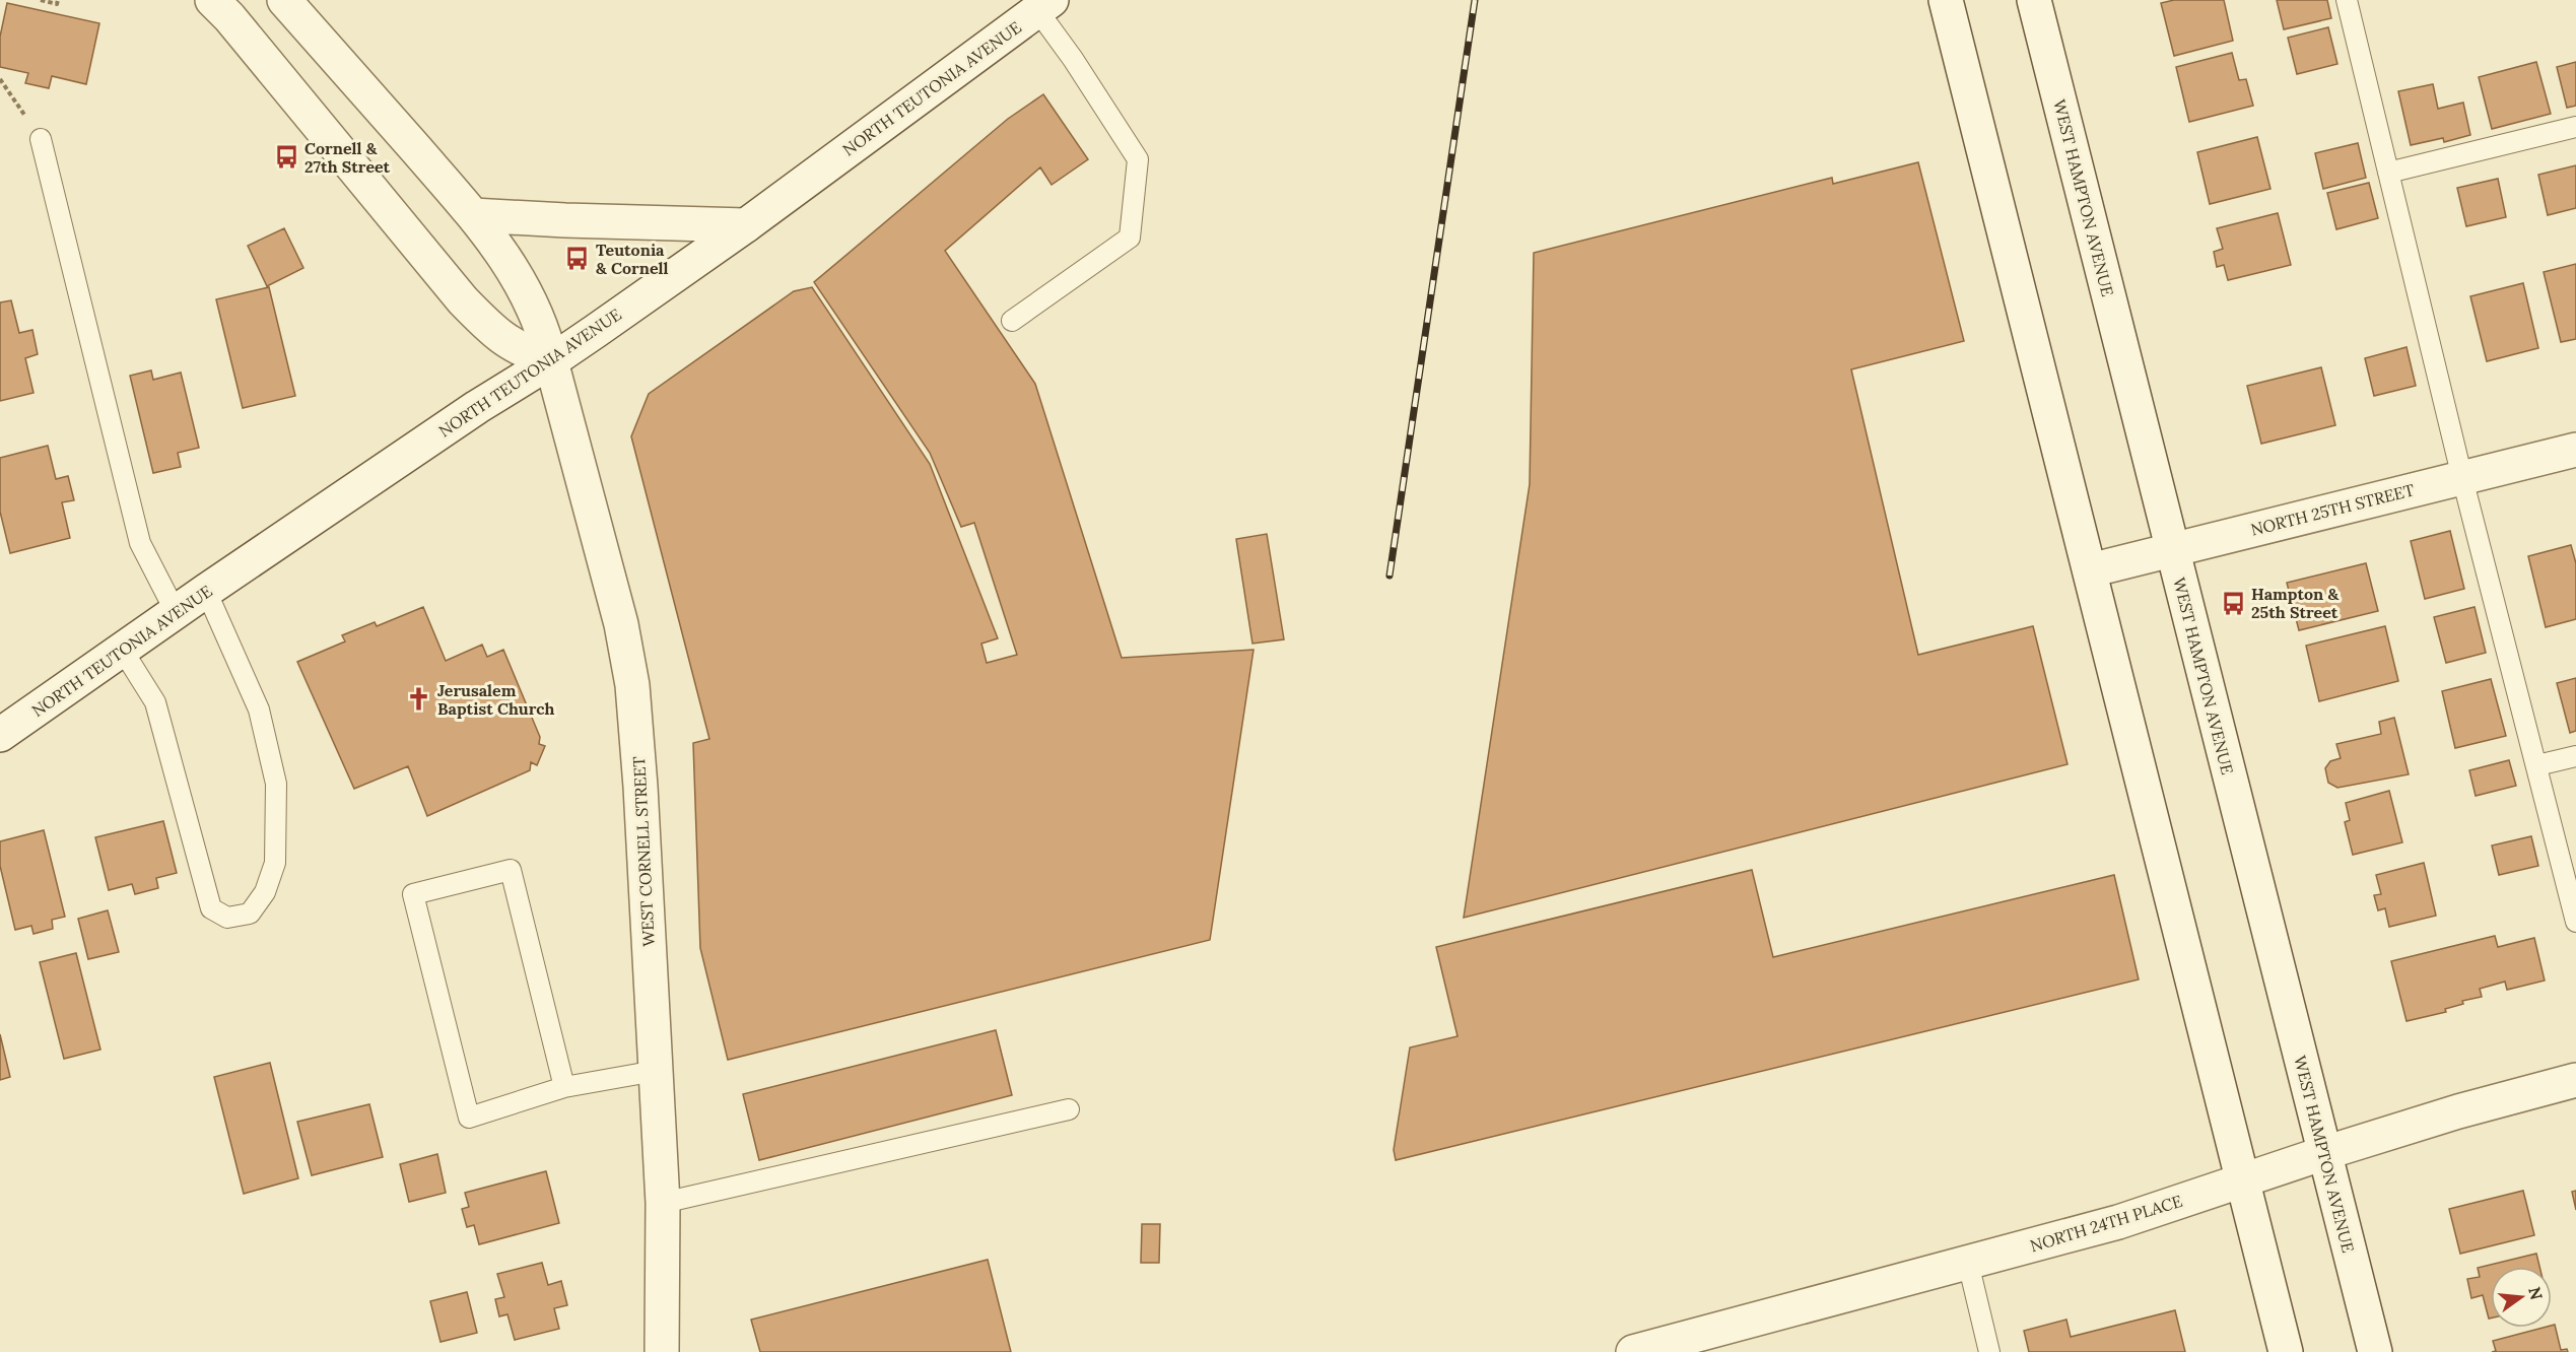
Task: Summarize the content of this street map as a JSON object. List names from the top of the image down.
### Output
{
  "streets": {
    "main road": [
      "NORTH TEUTONIA AVENUE",
      "WEST HAMPTON AVENUE",
      "NORTH 25TH STREET",
      "WEST CORNELL STREET",
      "NORTH 24TH PLACE"
    ]
  },
  "crossings": [
    ["NORTH TEUTONIA AVENUE", "WEST CORNELL STREET"],
    ["WEST HAMPTON AVENUE", "NORTH 25TH STREET"],
    ["WEST HAMPTON AVENUE", "NORTH 24TH PLACE"]
  ],
  "places": {
    "bus stop": ["Cornell & 27th Street", "Teutonia & Cornell", "Hampton & 25th Street"],
    "church": ["Jerusalem Baptist Church"]
  },
  "north": "right"
}
